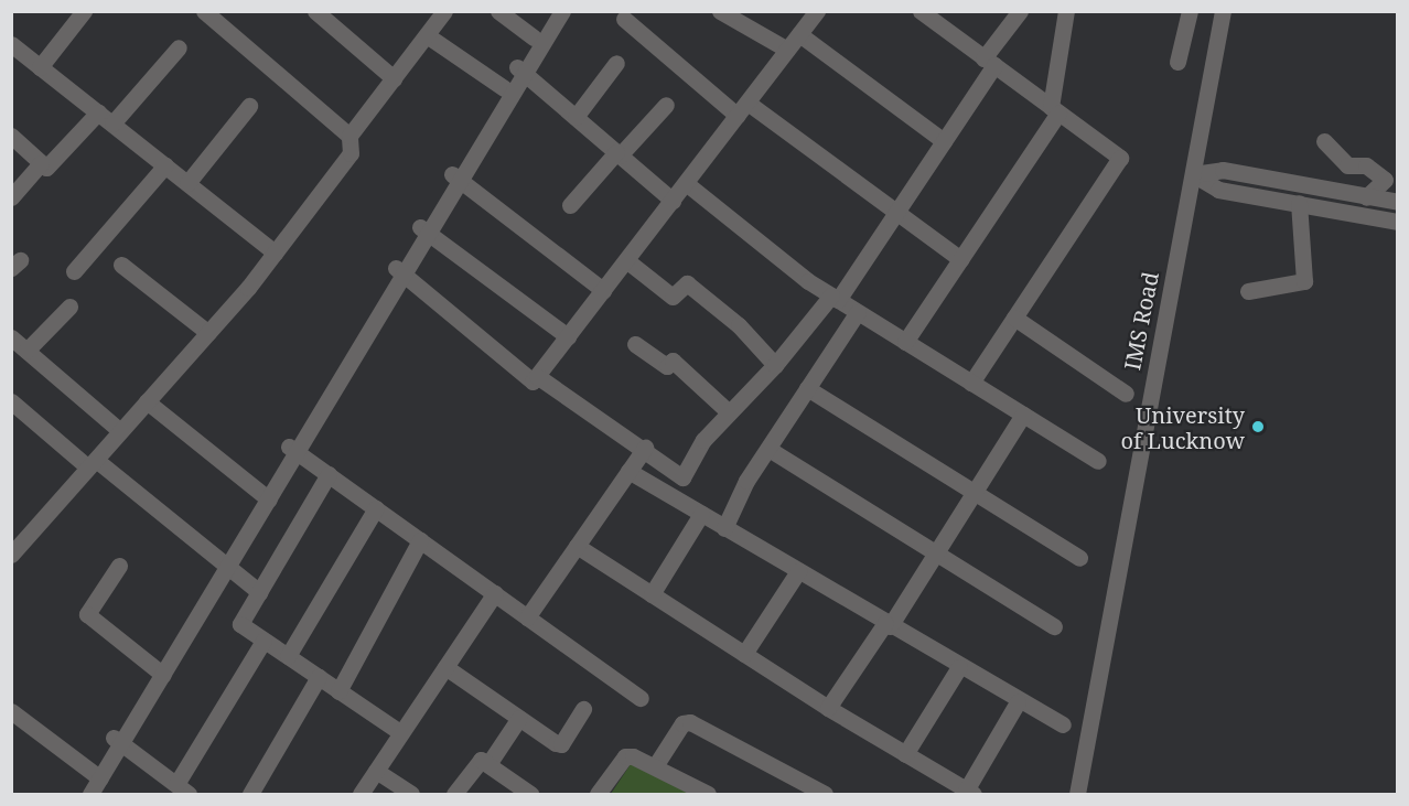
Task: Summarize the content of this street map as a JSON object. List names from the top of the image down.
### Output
{
  "streets": {
    "street": ["IMS Road"]
  },
  "places": ["University of Lucknow"]
}
